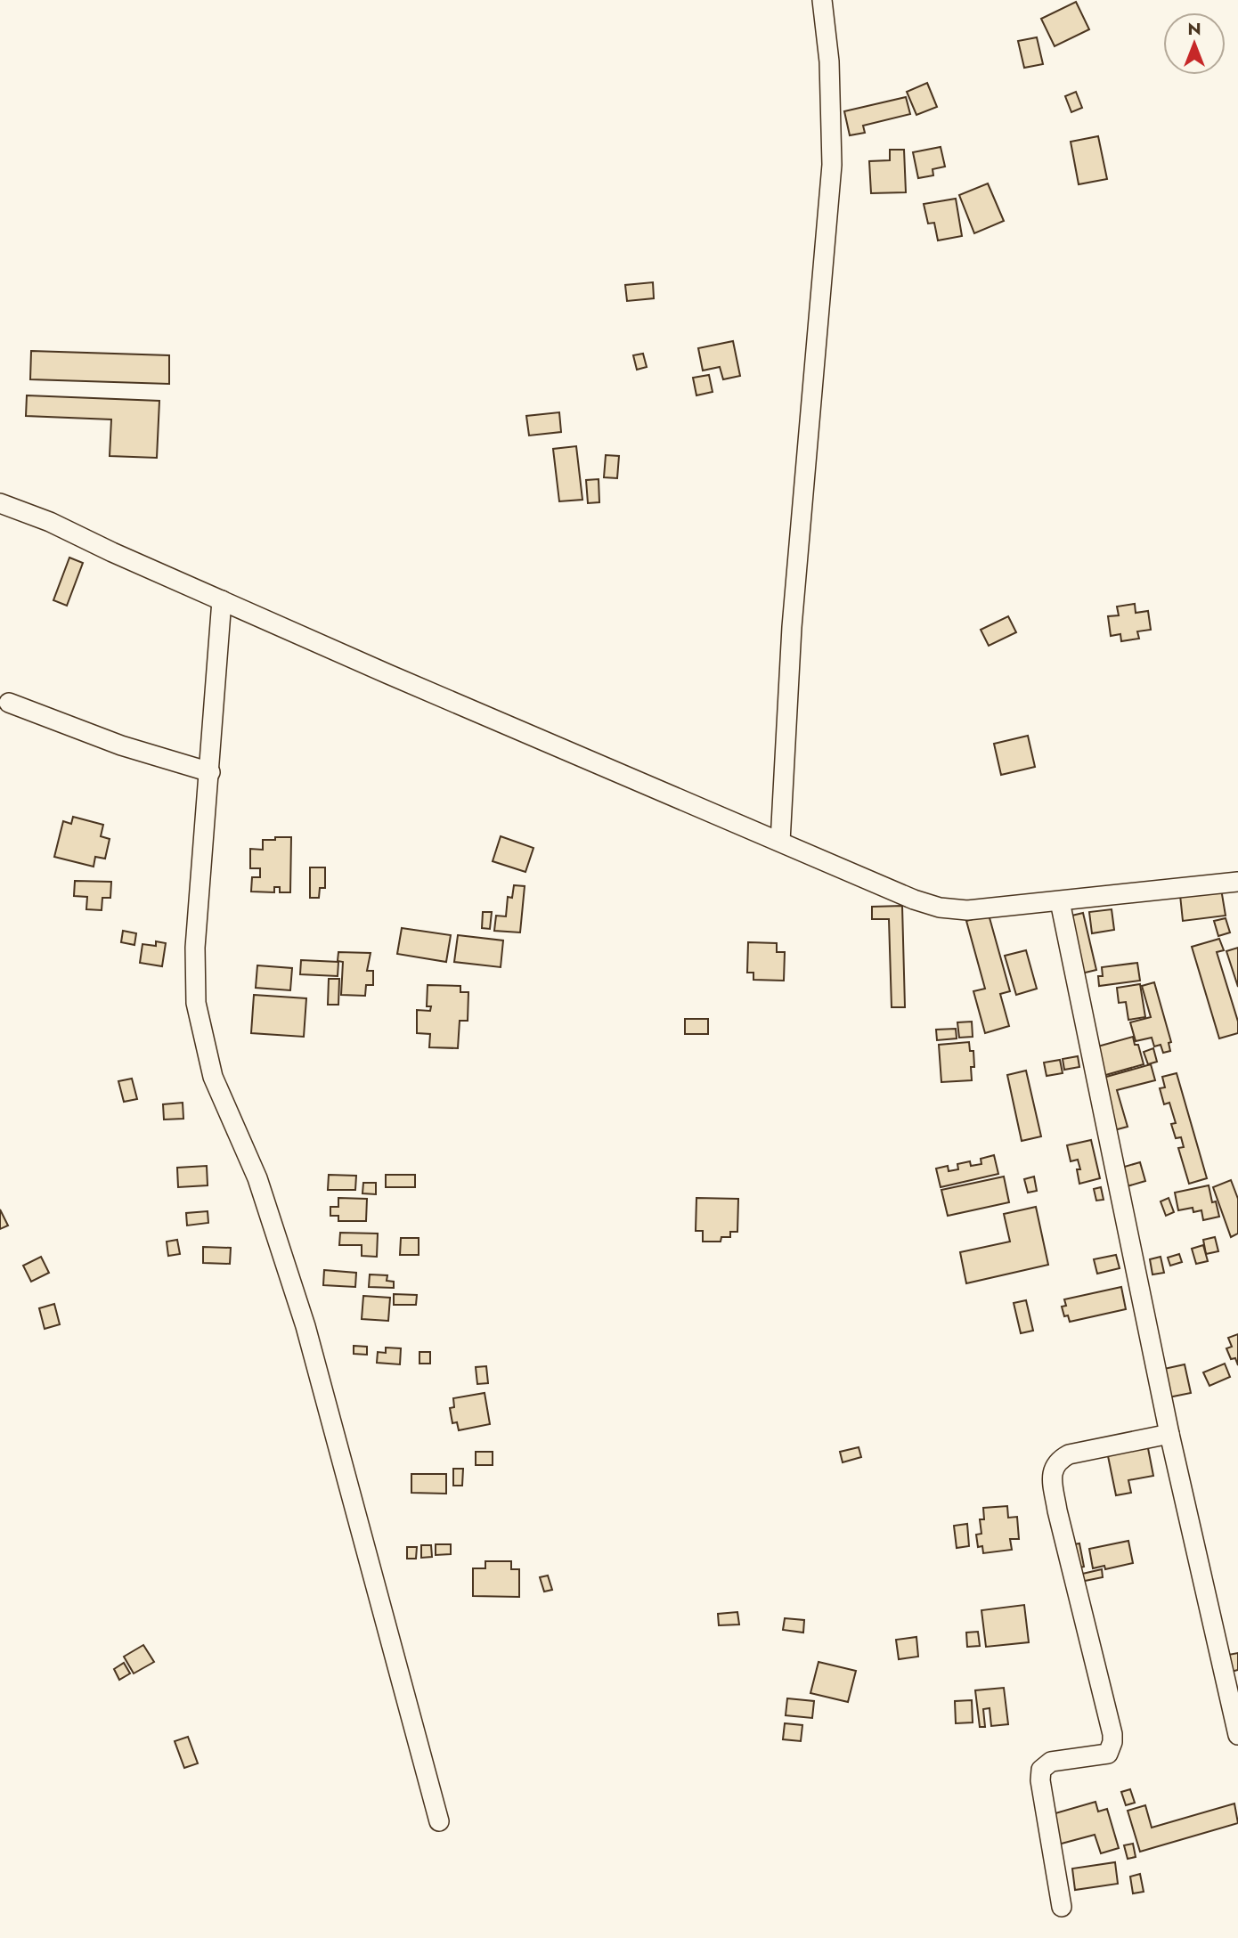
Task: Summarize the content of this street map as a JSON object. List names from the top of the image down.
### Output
{
  "north": "top"
}
